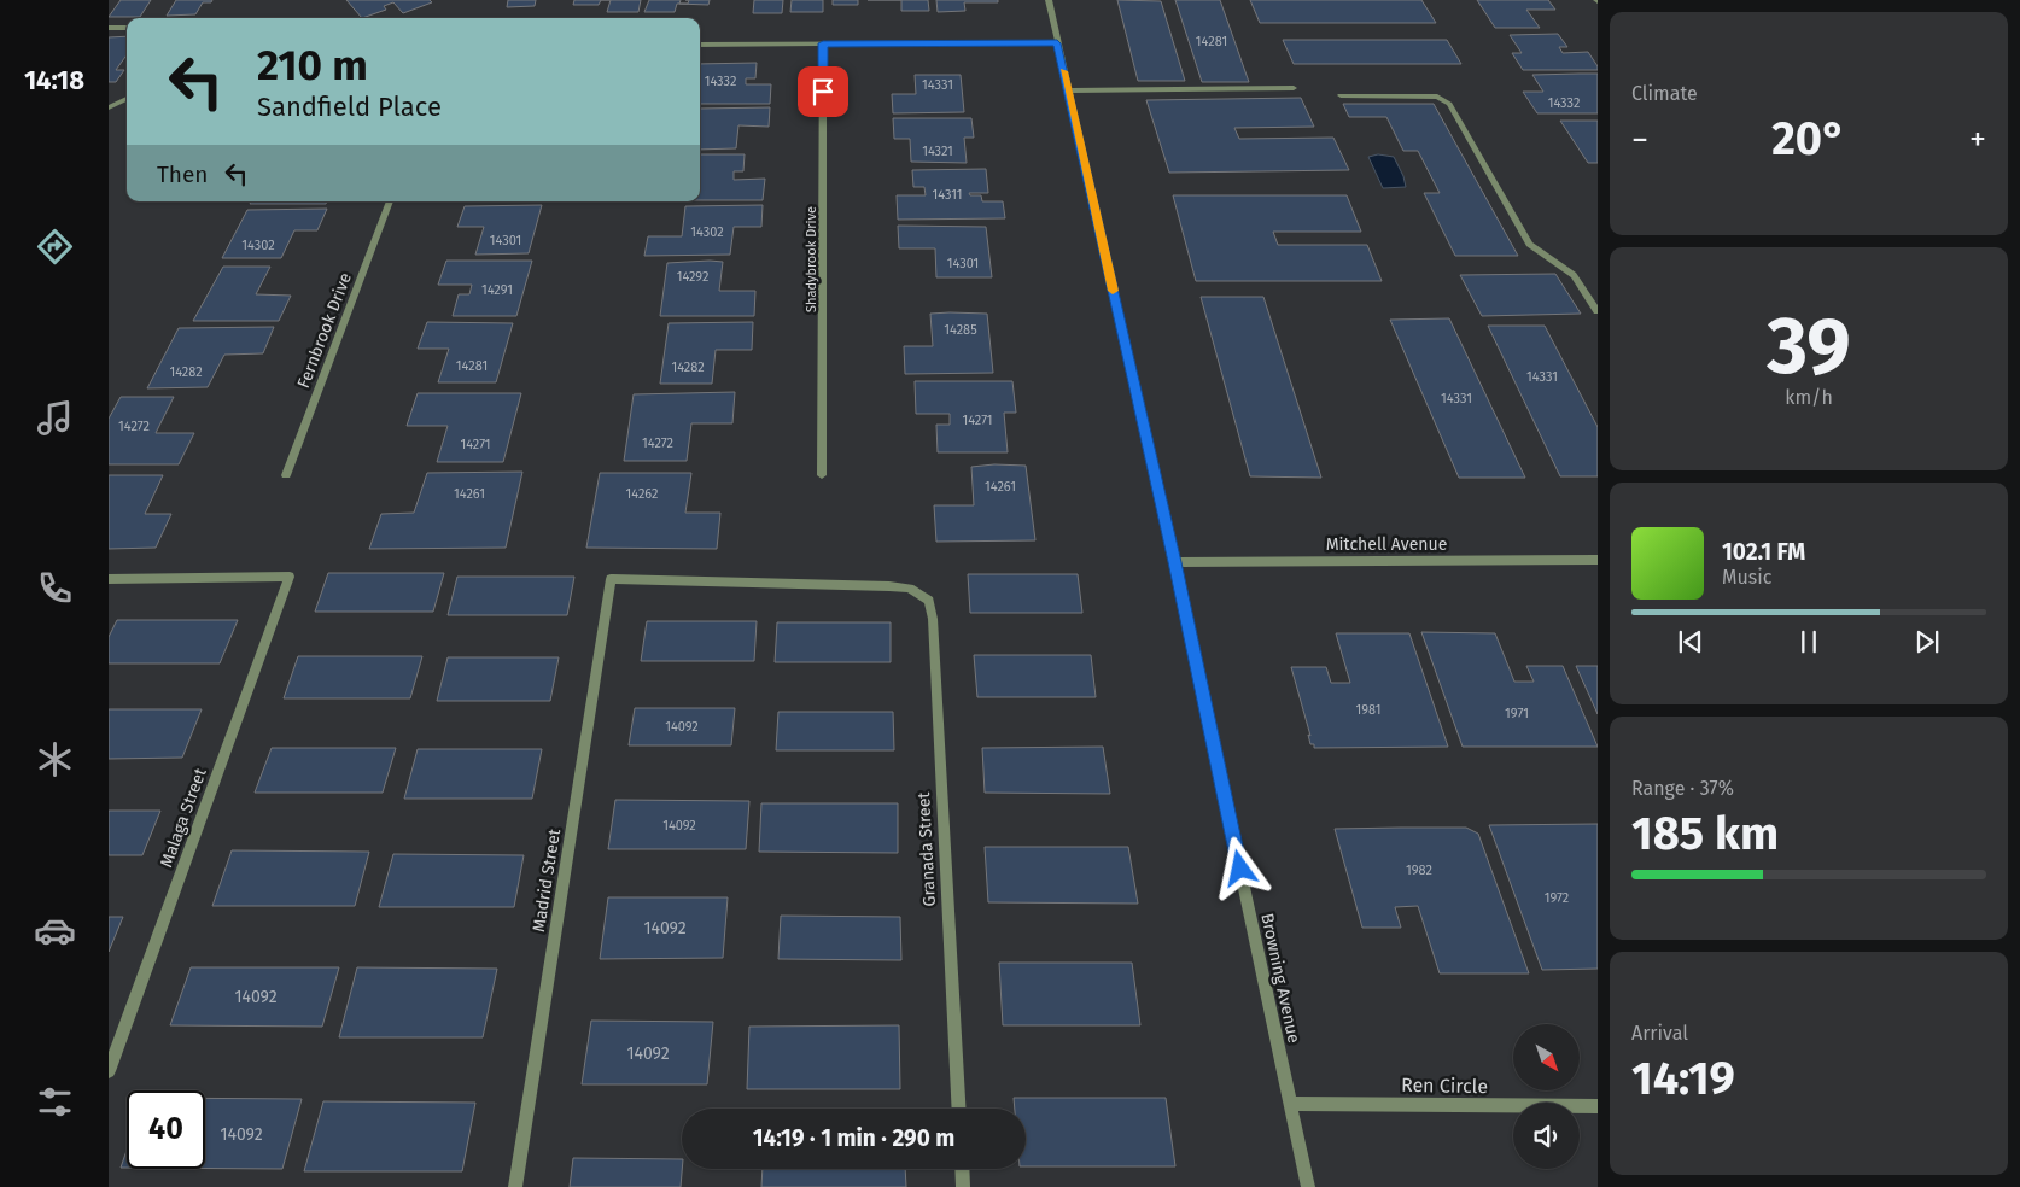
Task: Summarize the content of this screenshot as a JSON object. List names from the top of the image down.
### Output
{
  "streets": {
    "street": [
      "Shadybrook Drive",
      "Fernbrook Drive",
      "Mitchell Avenue",
      "Malaga Street",
      "Granada Street",
      "Madrid Street",
      "Browning Avenue",
      "Ren Circle"
    ]
  },
  "crossings": [
    ["Mitchell Avenue", "Browning Avenue"],
    ["Granada Street", "Madrid Street"],
    ["Browning Avenue", "Ren Circle"]
  ],
  "house_numbers": [
    "14281",
    "14332",
    "14331",
    "14332",
    "14321",
    "14311",
    "14302",
    "14301",
    "14302",
    "14301",
    "14292",
    "14291",
    "14285",
    "14281",
    "14282",
    "14282",
    "14331",
    "14331",
    "14271",
    "14272",
    "14272",
    "14271",
    "14261",
    "14261",
    "14262",
    "1981",
    "1971",
    "14092",
    "14092",
    "1982",
    "1972",
    "14092",
    "14092",
    "14092",
    "14092"
  ],
  "north": "bottom right",
  "page": {
    "tabs": "14:18",
    "tile": [
      "Climate",
      ["39", "km/h"],
      ["Range · 37%", "185 km"],
      ["Arrival", "14:19"]
    ],
    "turn": ["210 m", "Sandfield Place"],
    "heat": ["−", "20°", "+"],
    "then": "Then",
    "song": ["102.1 FM", "Music"],
    "limit": "40",
    "trip": "14:19 · 1 min · 290 m"
  }
}
